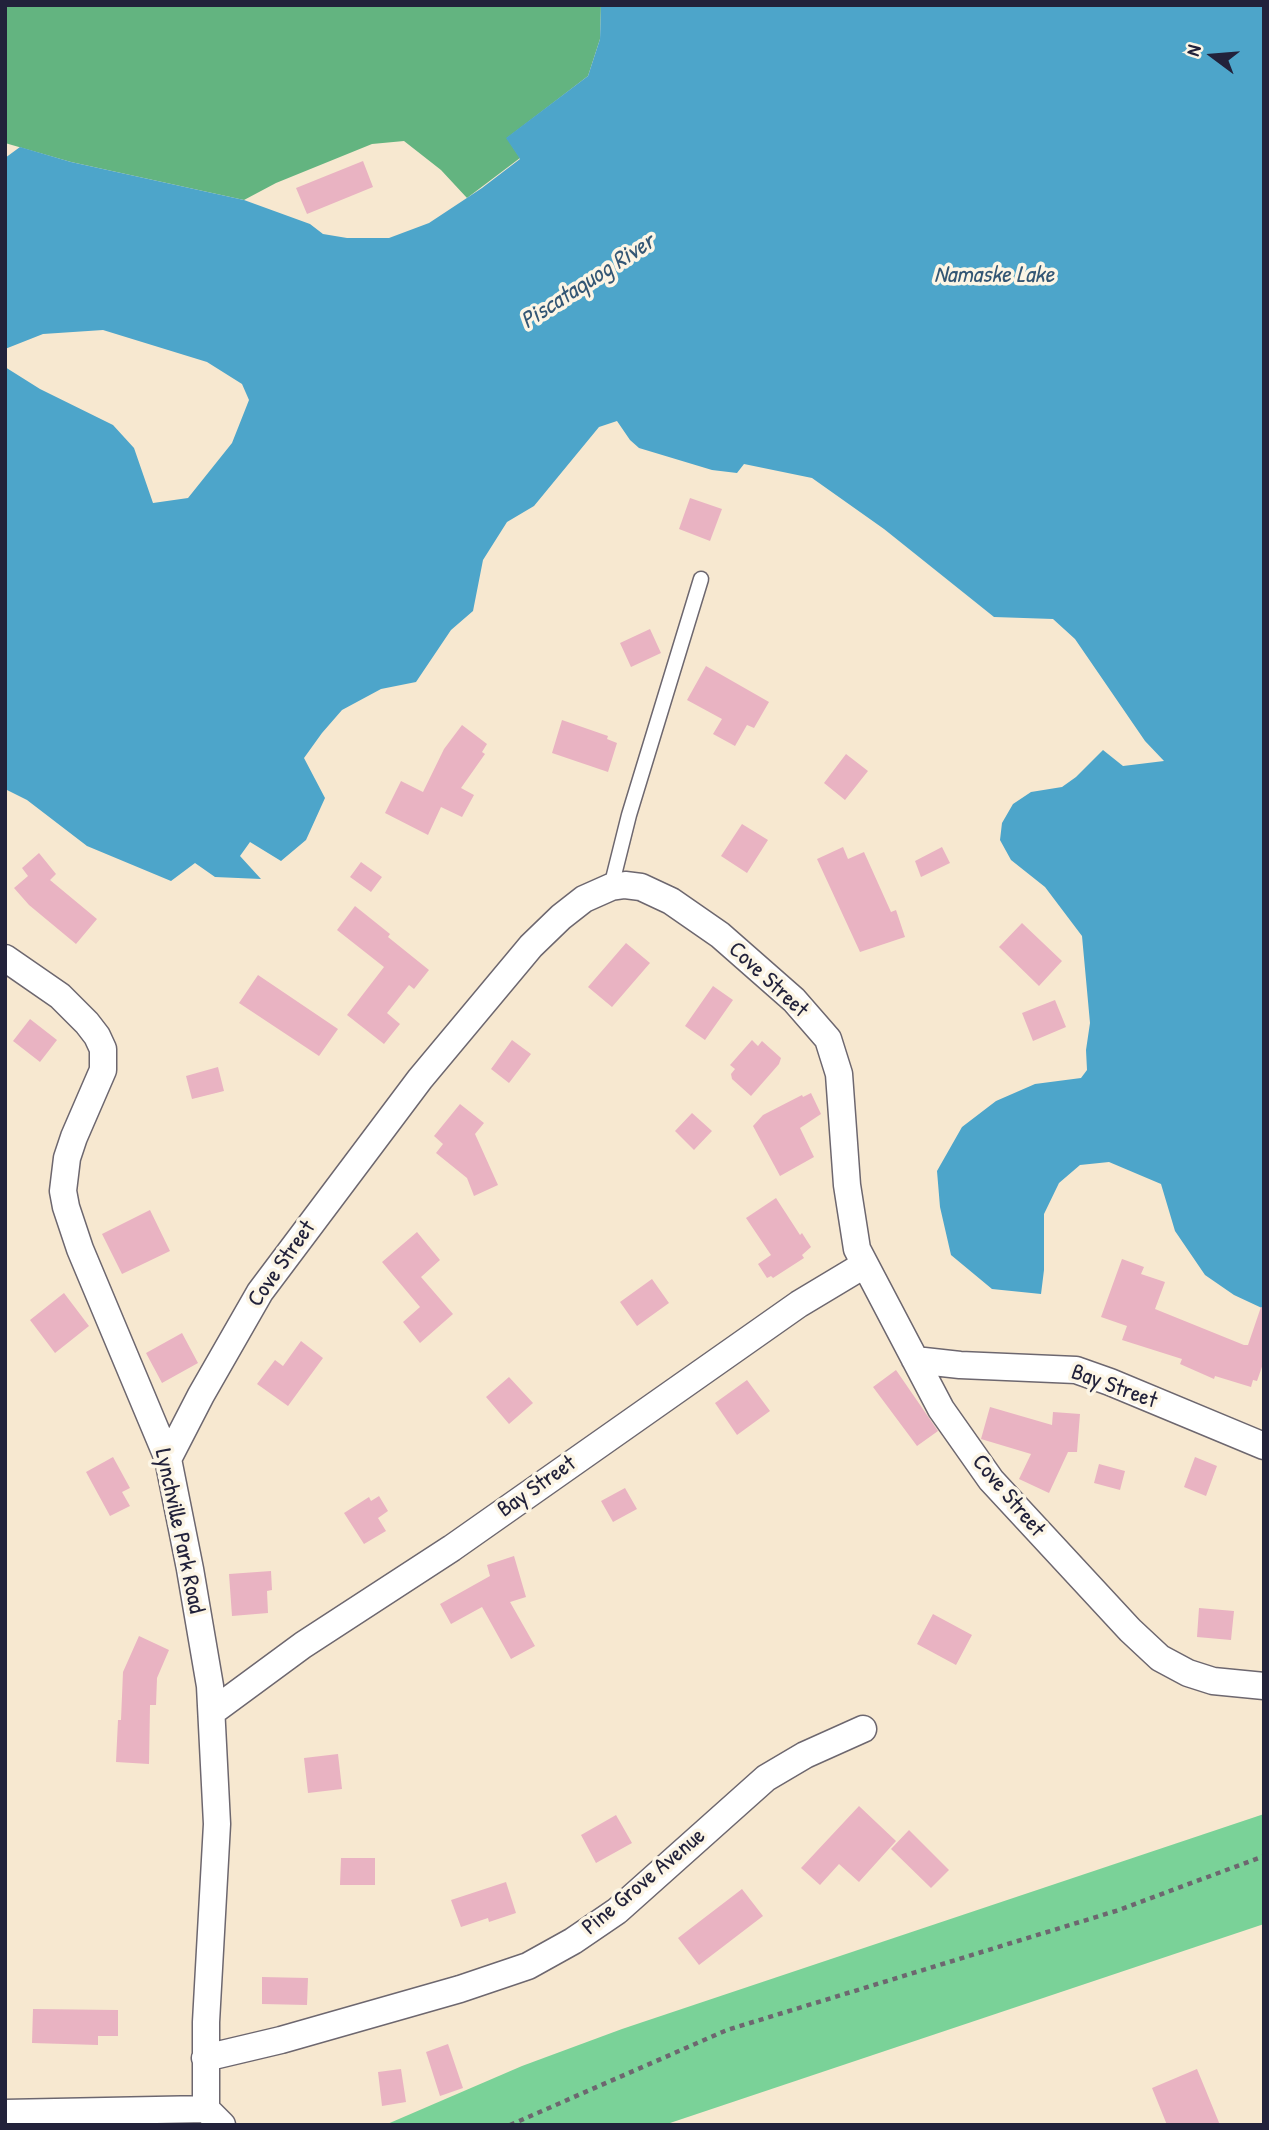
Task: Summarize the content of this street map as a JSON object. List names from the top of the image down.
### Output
{
  "streets": {
    "street": [
      "Cove Street",
      "Bay Street",
      "Lynchville Park Road",
      "Pine Grove Avenue"
    ]
  },
  "crossings": [
    ["Cove Street", "Bay Street"],
    ["Cove Street", "Lynchville Park Road"],
    ["Bay Street", "Lynchville Park Road"],
    ["Lynchville Park Road", "Pine Grove Avenue"]
  ],
  "water": ["Namaske Lake", "Piscataquog River"],
  "north": "left"
}
